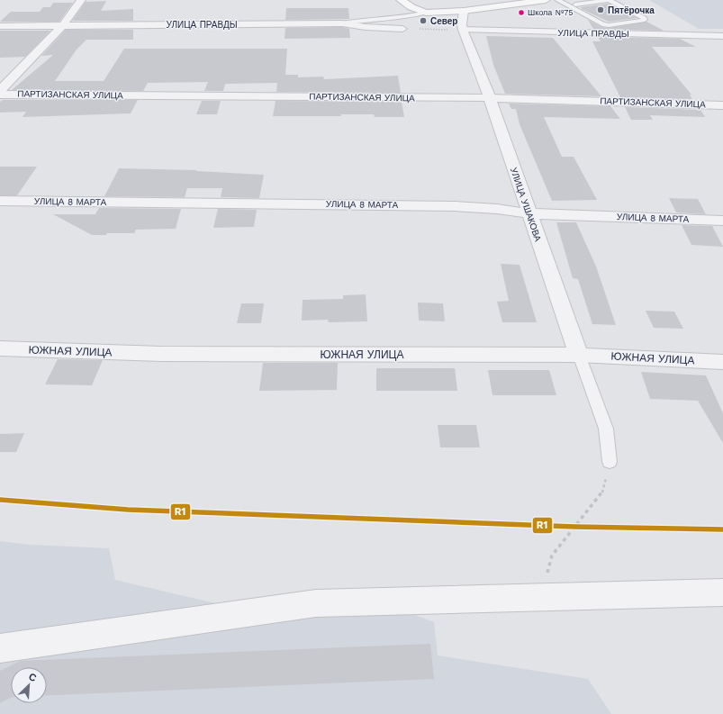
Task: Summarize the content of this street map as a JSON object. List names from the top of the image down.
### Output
{
  "streets": {
    "street": [
      "УЛИЦА ПРАВДЫ",
      "ПАРТИЗАНСКАЯ УЛИЦА",
      "УЛИЦА 8 МАРТА",
      "УЛИЦА УШАКОВА",
      "ЮЖНАЯ УЛИЦА"
    ]
  },
  "crossings": [
    ["УЛИЦА ПРАВДЫ", "УЛИЦА УШАКОВА"],
    ["ПАРТИЗАНСКАЯ УЛИЦА", "УЛИЦА УШАКОВА"],
    ["УЛИЦА 8 МАРТА", "УЛИЦА УШАКОВА"],
    ["УЛИЦА УШАКОВА", "ЮЖНАЯ УЛИЦА"]
  ],
  "places": ["Пятёрочка", "Школа №75", "Север"],
  "lines": ["transit line R1"],
  "north": "top right"
}
